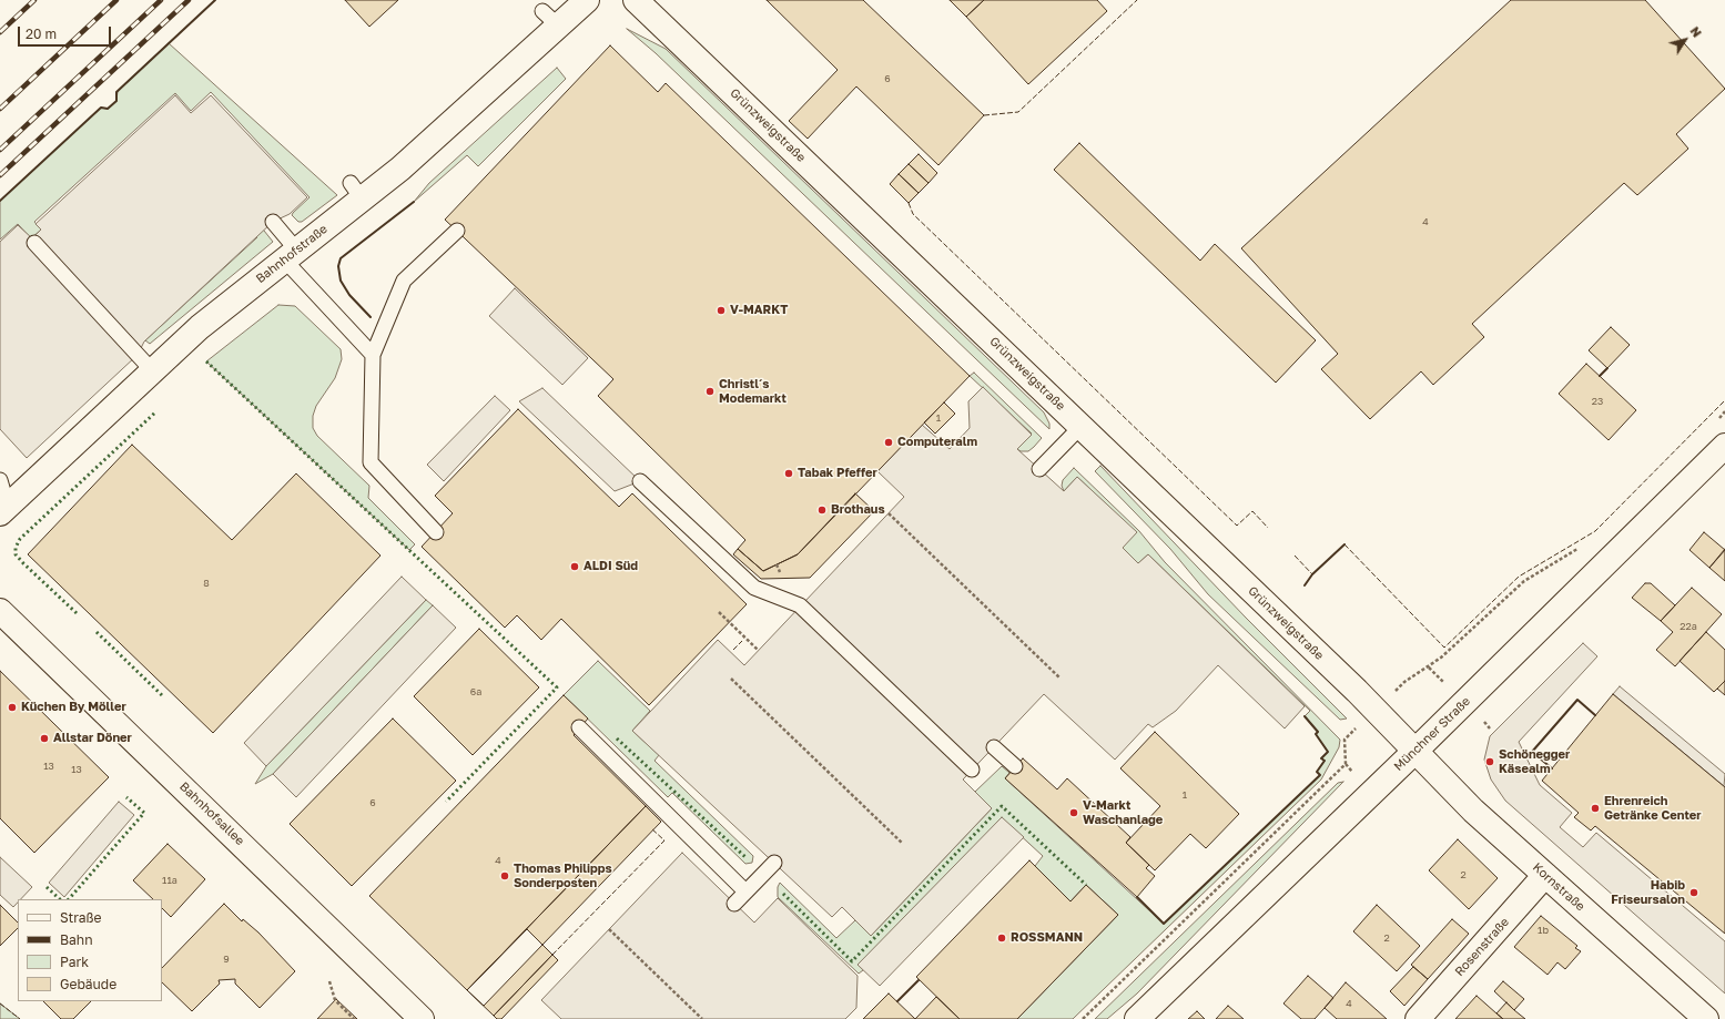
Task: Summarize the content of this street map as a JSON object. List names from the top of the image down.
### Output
{
  "streets": {
    "street": [
      "Grünzweigstraße",
      "Bahnhofstraße",
      "Münchner Straße",
      "Bahnhofsallee",
      "Kornstraße",
      "Rosenstraße"
    ]
  },
  "crossings": [
    ["Grünzweigstraße", "Münchner Straße"],
    ["Grünzweigstraße", "Kornstraße"],
    ["Münchner Straße", "Kornstraße"],
    ["Kornstraße", "Rosenstraße"]
  ],
  "places": [
    "V-MARKT",
    "Christl´s Modemarkt",
    "Computeralm",
    "Tabak Pfeffer",
    "Brothaus",
    "ALDI Süd",
    "Küchen By Möller",
    "Allstar Döner",
    "Schönegger Käsealm",
    "Ehrenreich Getränke Center",
    "V-Markt Waschanlage",
    "Thomas Philipps Sonderposten",
    "Habib Friseursalon",
    "ROSSMANN"
  ],
  "house_numbers": [
    "6",
    "4",
    "23",
    "1",
    "8",
    "22a",
    "6a",
    "13",
    "13",
    "1",
    "6",
    "4",
    "2",
    "11a",
    "1b",
    "2",
    "9",
    "4"
  ],
  "legend": [
    "Straße",
    "Bahn",
    "Park",
    "Gebäude"
  ],
  "scale_bar": "20 m",
  "north": "top right"
}
